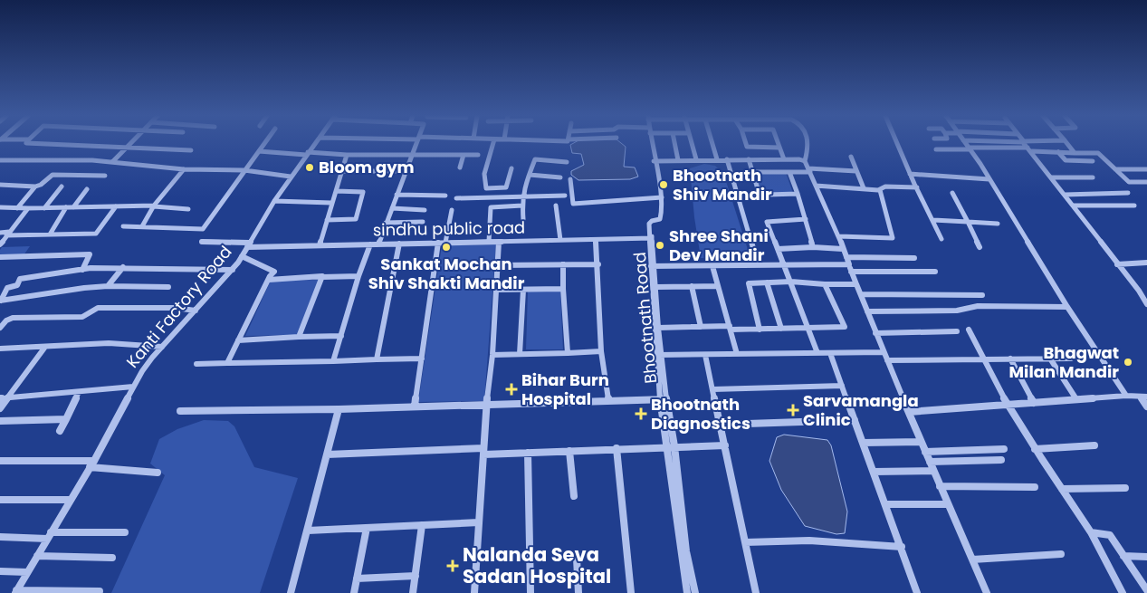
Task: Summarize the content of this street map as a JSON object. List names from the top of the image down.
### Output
{
  "streets": {
    "street": ["sindhu public road", "Kanti Factory Road", "Bhootnath Road"]
  },
  "crossings": [
    ["sindhu public road", "Kanti Factory Road"],
    ["sindhu public road", "Bhootnath Road"]
  ],
  "places": {
    "other": [
      "Bloom gym",
      "Bhootnath Shiv Mandir",
      "Shree Shani Dev Mandir",
      "Sankat Mochan Shiv Shakti Mandir",
      "Bhagwat Milan Mandir"
    ],
    "health": [
      "Bihar Burn Hospital",
      "Sarvamangla Clinic",
      "Bhootnath Diagnostics",
      "Nalanda Seva Sadan Hospital"
    ]
  }
}
